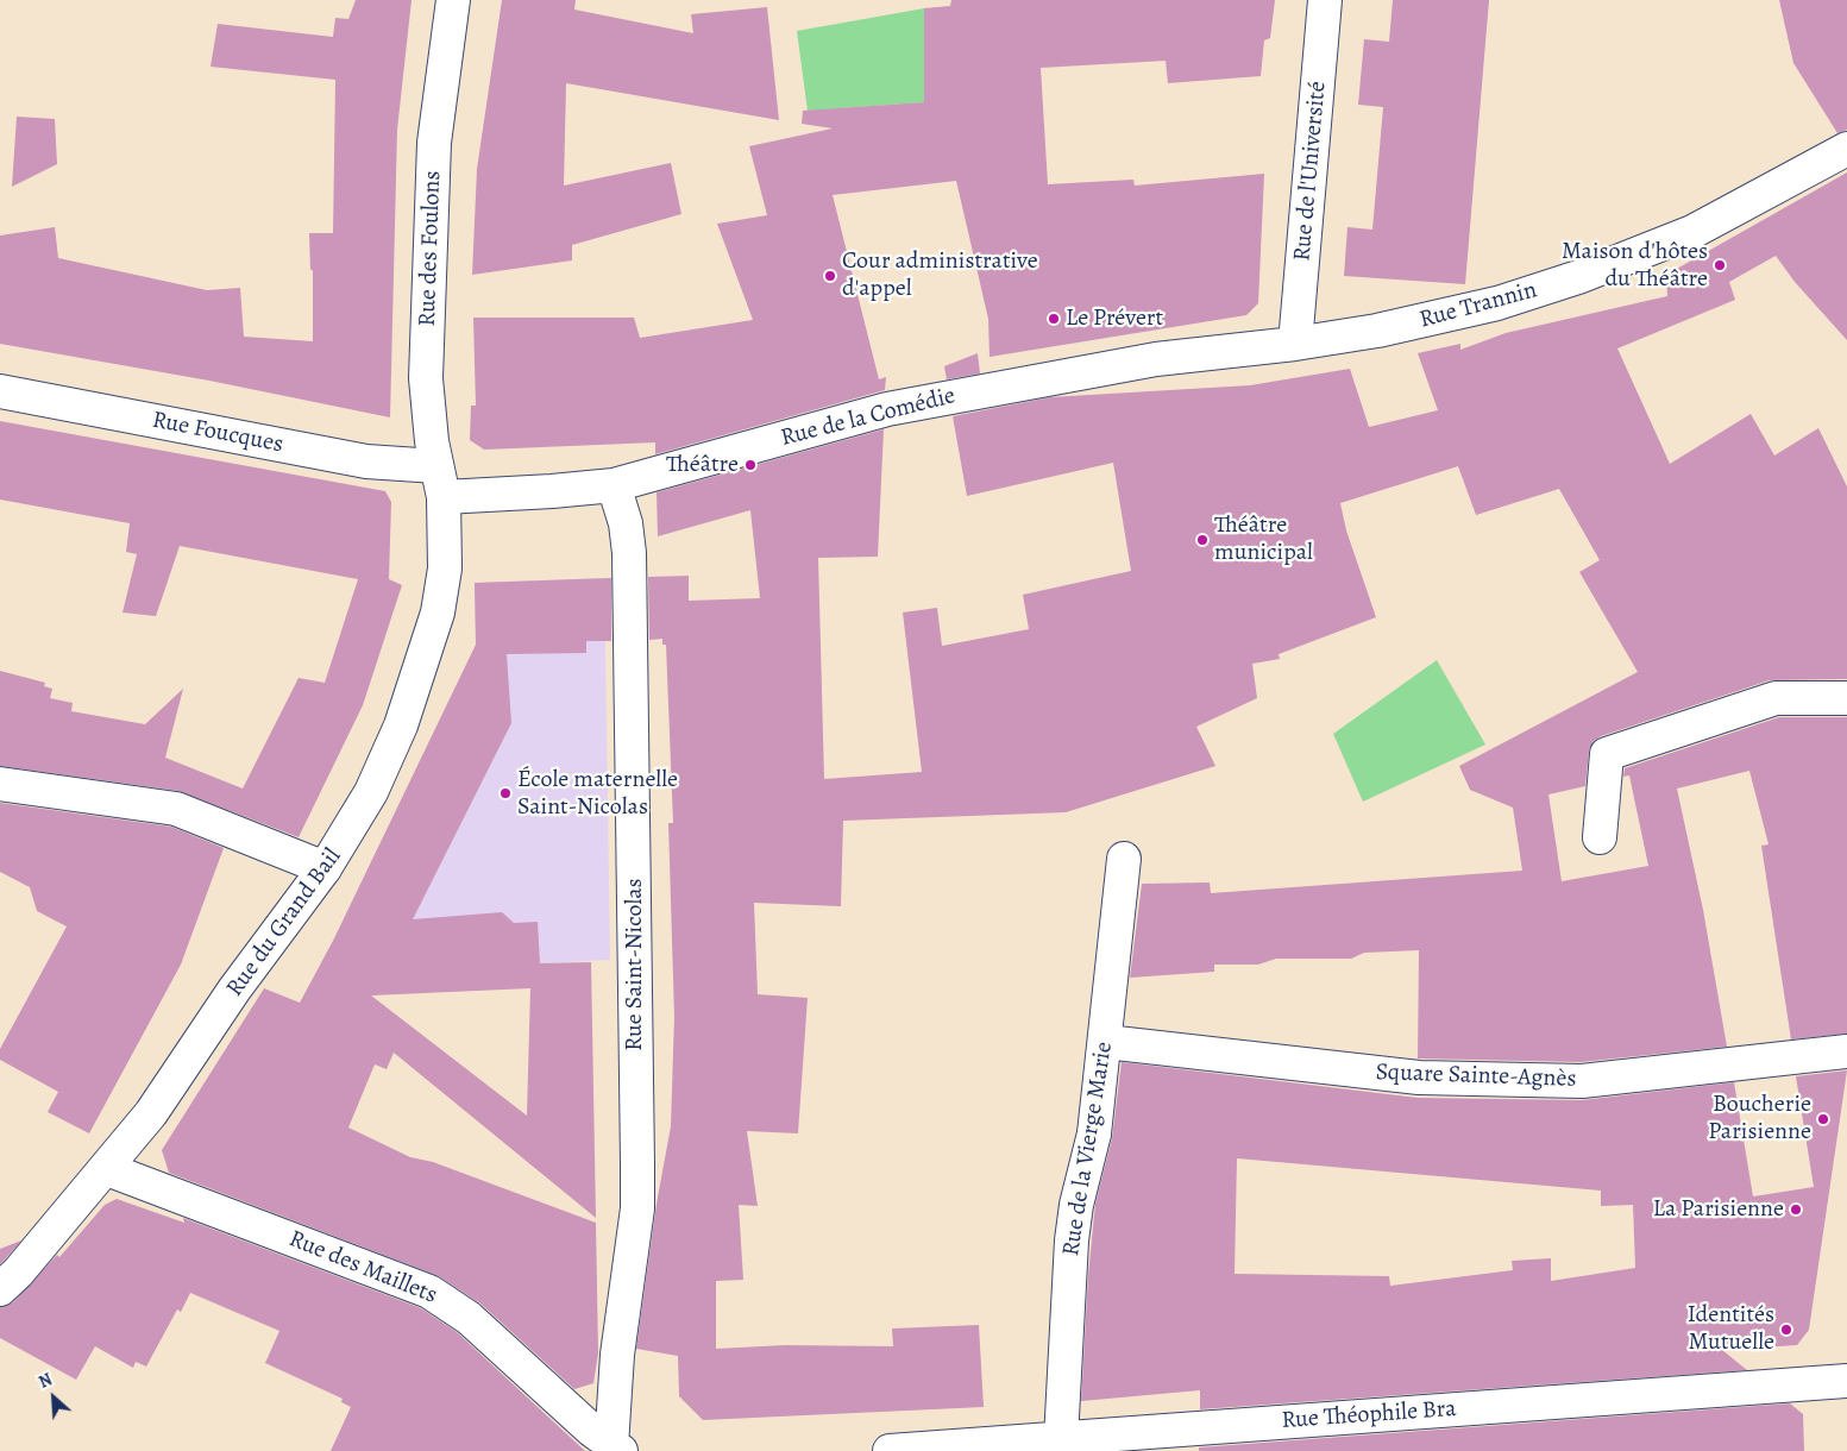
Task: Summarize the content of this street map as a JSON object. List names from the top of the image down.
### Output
{
  "streets": {
    "street": [
      "Rue de l'Université",
      "Rue des Foulons",
      "Rue Trannin",
      "Rue de la Comédie",
      "Rue Foucques",
      "Rue du Grand Bail",
      "Rue Saint-Nicolas",
      "Square Sainte-Agnès",
      "Rue de la Vierge Marie",
      "Rue des Maillets",
      "Rue Théophile Bra"
    ]
  },
  "crossings": [
    ["Rue de l'Université", "Rue Trannin"],
    ["Rue de l'Université", "Rue de la Comédie"],
    ["Rue des Foulons", "Rue de la Comédie"],
    ["Rue des Foulons", "Rue Foucques"],
    ["Rue des Foulons", "Rue du Grand Bail"],
    ["Rue Trannin", "Rue de la Comédie"],
    ["Rue de la Comédie", "Rue du Grand Bail"],
    ["Rue de la Comédie", "Rue Saint-Nicolas"],
    ["Rue du Grand Bail", "Rue des Maillets"],
    ["Rue Saint-Nicolas", "Rue des Maillets"],
    ["Square Sainte-Agnès", "Rue de la Vierge Marie"],
    ["Rue de la Vierge Marie", "Rue Théophile Bra"]
  ],
  "places": [
    "Maison d'hôtes du Théâtre",
    "Cour administrative d'appel",
    "Le Prévert",
    "Théâtre",
    "Théâtre municipal",
    "École maternelle Saint-Nicolas",
    "Boucherie Parisienne",
    "La Parisienne",
    "Identités Mutuelle"
  ],
  "north": "top left"
}
